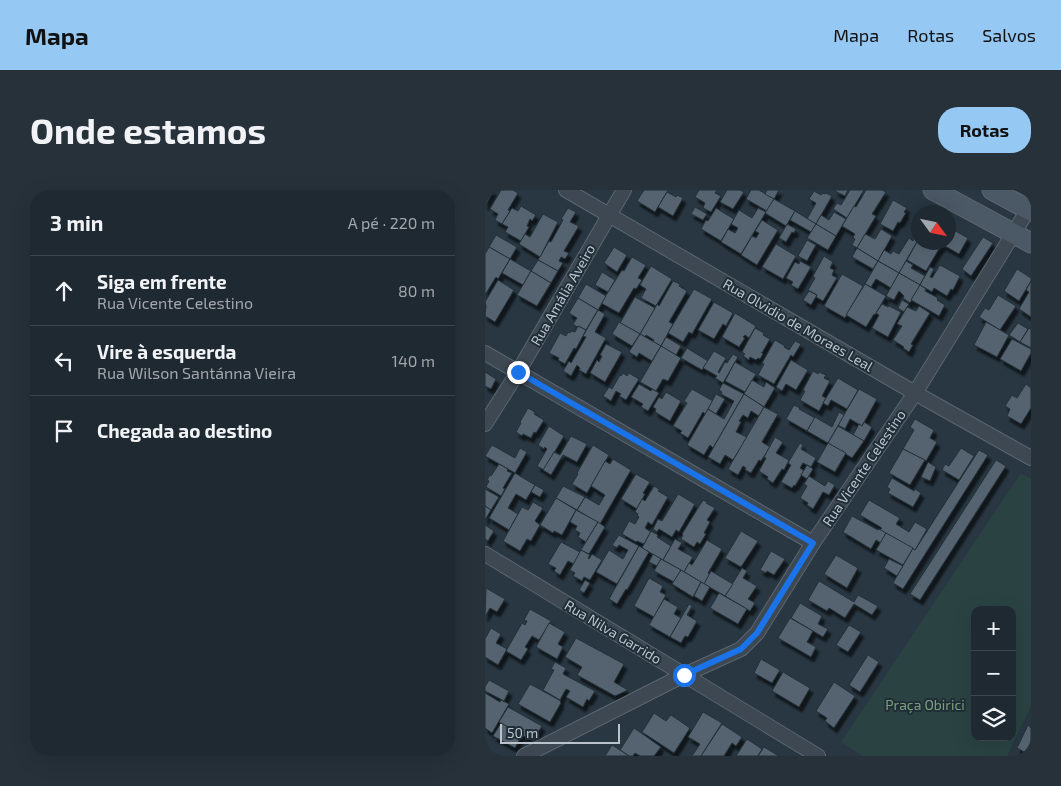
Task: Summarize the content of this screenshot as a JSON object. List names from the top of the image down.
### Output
{
  "streets": {
    "street": [
      "Rua Amália Aveiro",
      "Rua Olvidio de Moraes Leal",
      "Rua Vicente Celestino",
      "Rua Nilva Garrido"
    ]
  },
  "crossings": [
    ["Rua Amália Aveiro", "Rua Olvidio de Moraes Leal"],
    ["Rua Olvidio de Moraes Leal", "Rua Vicente Celestino"],
    ["Rua Vicente Celestino", "Rua Nilva Garrido"]
  ],
  "parks": ["Praça Obirici"],
  "scale_bar": "50 m",
  "north": "bottom right",
  "page": {
    "header": "Mapa",
    "nav": ["Mapa", "Rotas", "Salvos"],
    "buttons": "Rotas",
    "title": "Onde estamos",
    "heading": ["3 min", "A pé · 220 m"],
    "list": [
      ["Siga em frente", "Rua Vicente Celestino", "80 m"],
      ["Vire à esquerda", "Rua Wilson Santánna Vieira", "140 m"],
      "Chegada ao destino"
    ],
    "map_buttons": ["+", "−"],
    "scale": "50 m"
  }
}
